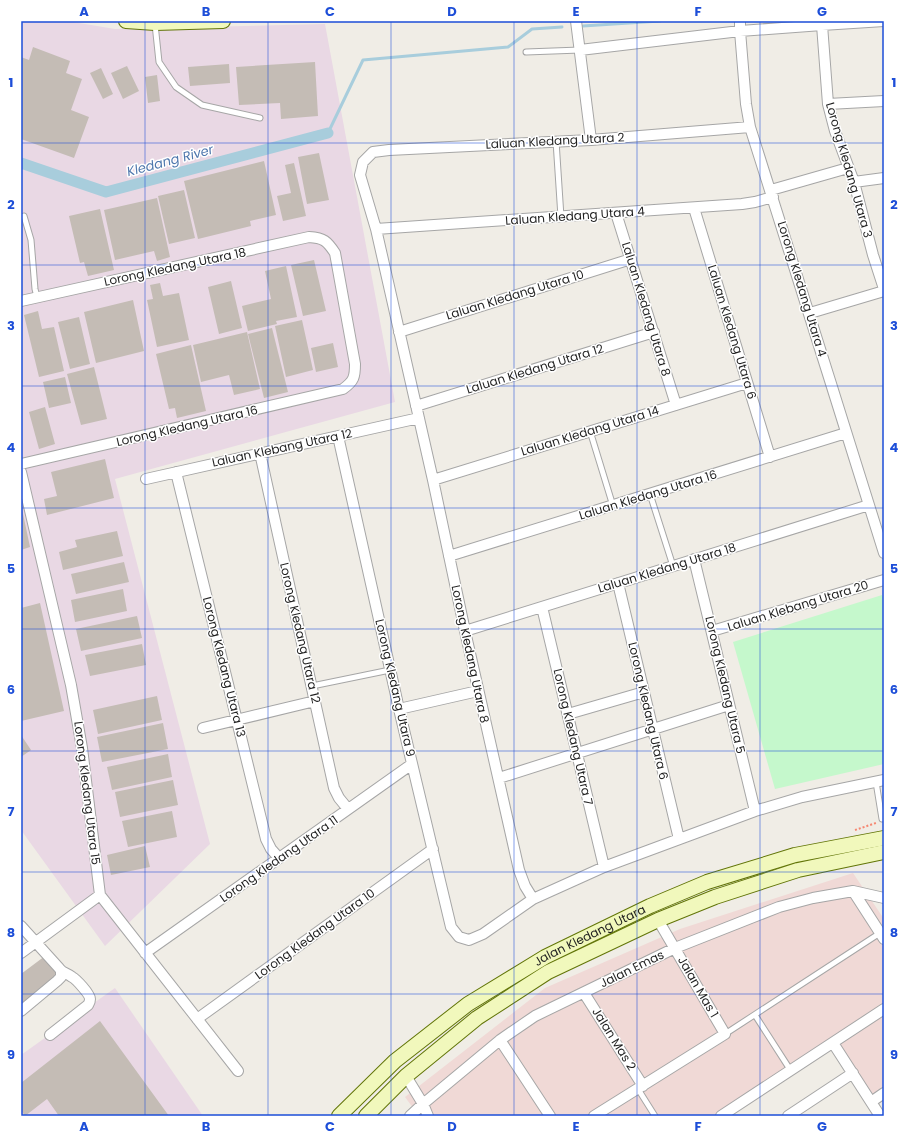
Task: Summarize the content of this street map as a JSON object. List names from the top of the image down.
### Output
{
  "streets": {
    "main road": ["Jalan Kledang Utara"],
    "street": [
      "Laluan Kledang Utara 2",
      "Lorong Kledang Utara 3",
      "Laluan Kledang Utara 4",
      "Lorong Kledang Utara 18",
      "Lorong Kledang Utara 4",
      "Laluan Kledang Utara 10",
      "Laluan Kledang Utara 8",
      "Laluan Kledang Utara 6",
      "Laluan Kledang Utara 12",
      "Lorong Kledang Utara 16",
      "Laluan Kledang Utara 14",
      "Laluan Klebang Utara 12",
      "Laluan Kledang Utara 16",
      "Laluan Kledang Utara 18",
      "Laluan Klebang Utara 20",
      "Lorong Kledang Utara 12",
      "Lorong Kledang Utara 8",
      "Lorong Kledang Utara 13",
      "Lorong Kledang Utara 5",
      "Lorong Kledang Utara 9",
      "Lorong Kledang Utara 6",
      "Lorong Kledang Utara 7",
      "Lorong Kledang Utara 15",
      "Lorong Kledang Utara 11",
      "Lorong Kledang Utara 10",
      "Jalan Emas",
      "Jalan Mas 1",
      "Jalan Mas 2"
    ]
  },
  "crossings": [
    ["Laluan Kledang Utara 2", "Lorong Kledang Utara 4"],
    ["Laluan Kledang Utara 2", "Lorong Kledang Utara 8"],
    ["Lorong Kledang Utara 3", "Laluan Kledang Utara 4"],
    ["Laluan Kledang Utara 4", "Lorong Kledang Utara 4"],
    ["Laluan Kledang Utara 4", "Laluan Kledang Utara 8"],
    ["Laluan Kledang Utara 4", "Laluan Kledang Utara 6"],
    ["Laluan Kledang Utara 4", "Lorong Kledang Utara 8"],
    ["Lorong Kledang Utara 18", "Lorong Kledang Utara 16"],
    ["Lorong Kledang Utara 4", "Laluan Kledang Utara 16"],
    ["Lorong Kledang Utara 4", "Laluan Kledang Utara 18"],
    ["Laluan Kledang Utara 10", "Laluan Kledang Utara 8"],
    ["Laluan Kledang Utara 10", "Lorong Kledang Utara 8"],
    ["Laluan Kledang Utara 8", "Laluan Kledang Utara 12"],
    ["Laluan Kledang Utara 8", "Laluan Kledang Utara 14"],
    ["Laluan Kledang Utara 6", "Laluan Kledang Utara 14"],
    ["Laluan Kledang Utara 6", "Laluan Kledang Utara 16"],
    ["Laluan Kledang Utara 12", "Lorong Kledang Utara 8"],
    ["Laluan Kledang Utara 14", "Lorong Kledang Utara 8"],
    ["Laluan Klebang Utara 12", "Lorong Kledang Utara 12"],
    ["Laluan Klebang Utara 12", "Lorong Kledang Utara 8"],
    ["Laluan Klebang Utara 12", "Lorong Kledang Utara 13"],
    ["Laluan Klebang Utara 12", "Lorong Kledang Utara 9"],
    ["Laluan Kledang Utara 16", "Lorong Kledang Utara 8"],
    ["Laluan Kledang Utara 18", "Lorong Kledang Utara 8"],
    ["Laluan Kledang Utara 18", "Lorong Kledang Utara 5"],
    ["Laluan Kledang Utara 18", "Lorong Kledang Utara 6"],
    ["Laluan Kledang Utara 18", "Lorong Kledang Utara 7"],
    ["Laluan Klebang Utara 20", "Lorong Kledang Utara 5"],
    ["Lorong Kledang Utara 12", "Lorong Kledang Utara 11"],
    ["Lorong Kledang Utara 8", "Lorong Kledang Utara 9"],
    ["Lorong Kledang Utara 13", "Lorong Kledang Utara 11"],
    ["Lorong Kledang Utara 9", "Lorong Kledang Utara 11"],
    ["Lorong Kledang Utara 9", "Lorong Kledang Utara 10"],
    ["Jalan Kledang Utara", "Jalan Mas 1"],
    ["Jalan Emas", "Jalan Mas 1"],
    ["Jalan Emas", "Jalan Mas 2"]
  ],
  "water": ["Kledang River"],
  "grid": {
    "columns": [
      "A",
      "B",
      "C",
      "D",
      "E",
      "F",
      "G"
    ],
    "rows": [
      "1",
      "2",
      "3",
      "4",
      "5",
      "6",
      "7",
      "8",
      "9"
    ]
  }
}
